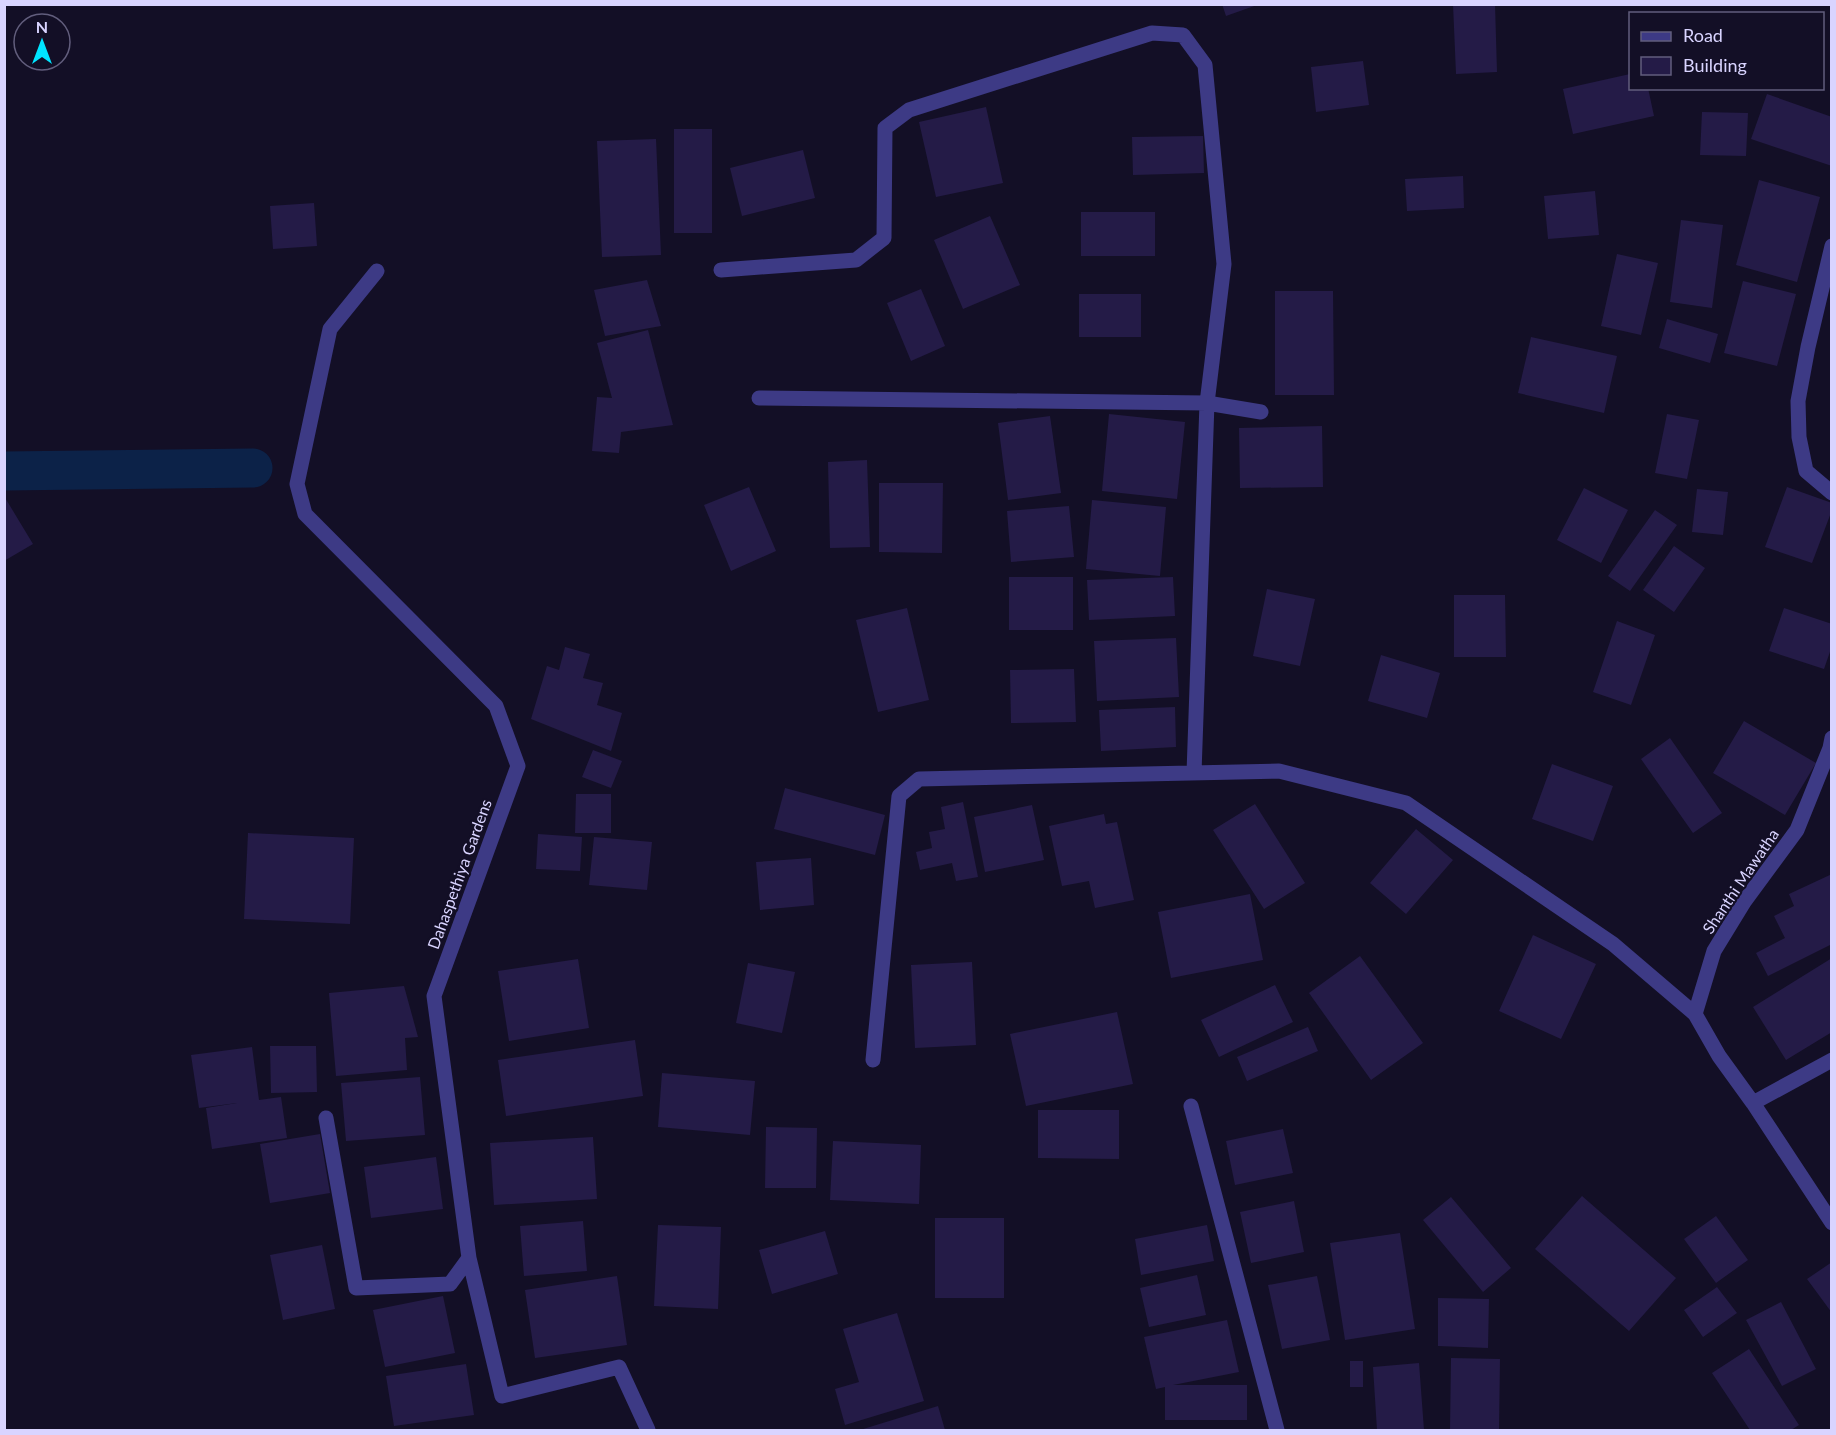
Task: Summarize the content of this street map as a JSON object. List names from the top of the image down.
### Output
{
  "streets": {
    "street": ["Dahaspethiya Gardens", "Shanthi Mawatha"]
  },
  "legend": ["Road", "Building"],
  "north": "top"
}
